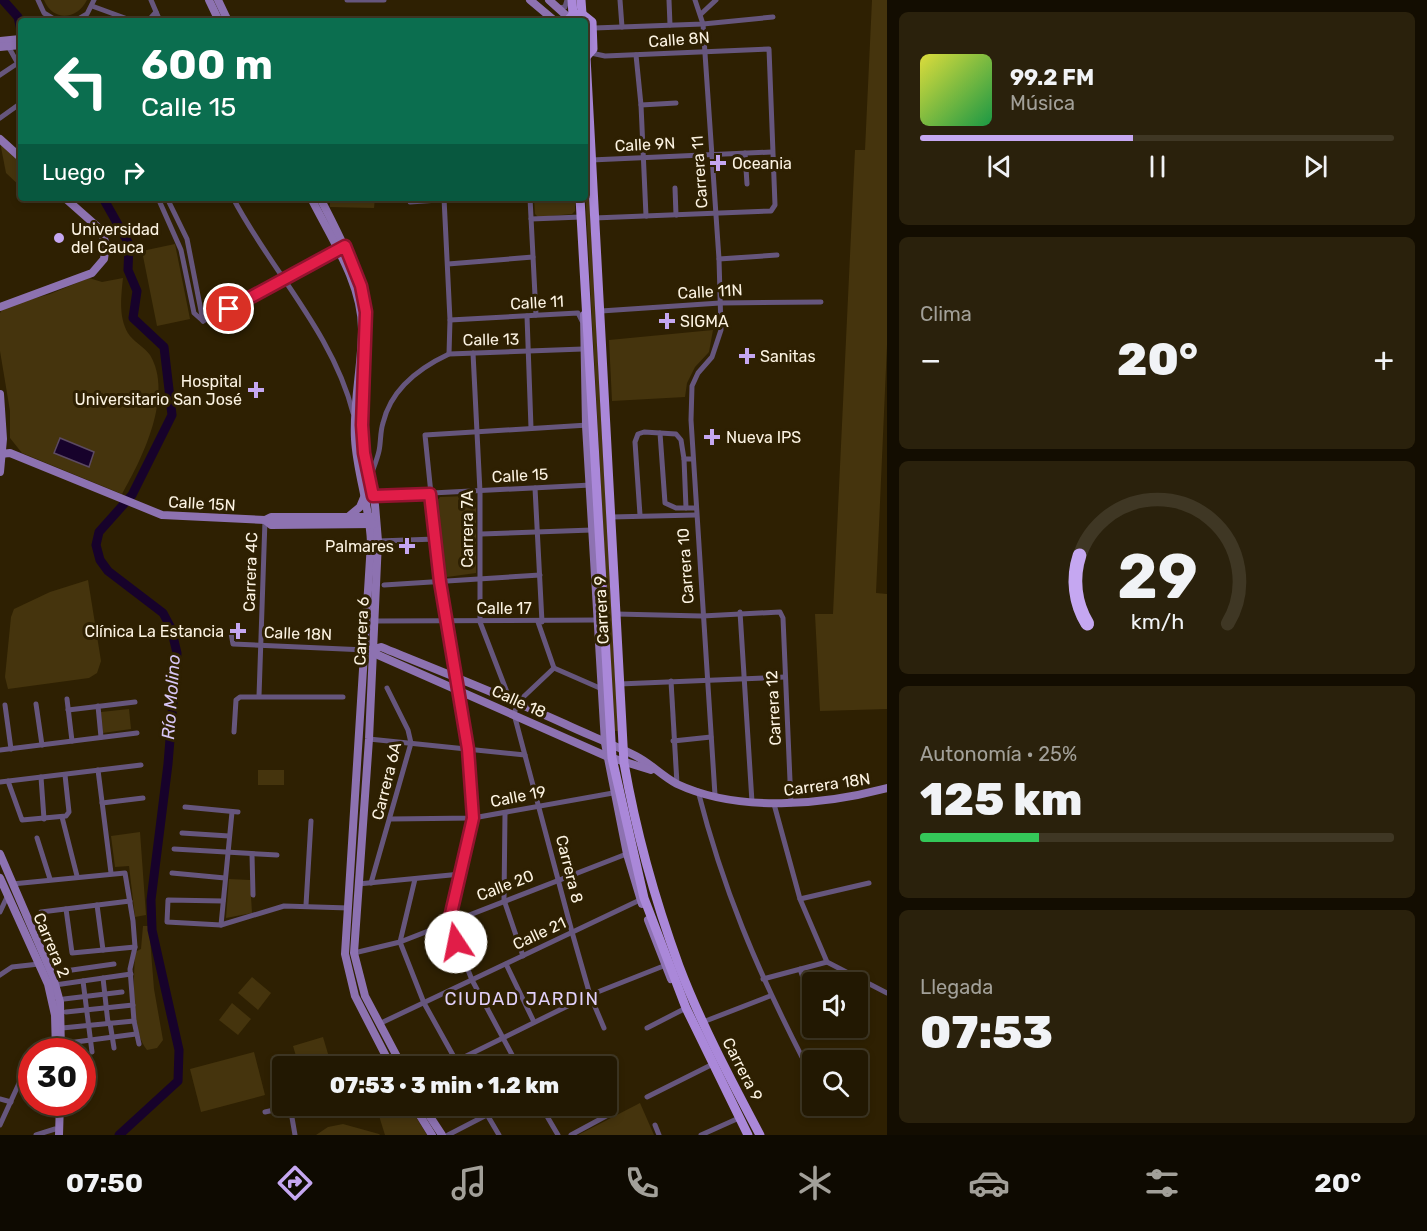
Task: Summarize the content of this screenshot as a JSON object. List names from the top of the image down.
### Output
{
  "streets": {
    "main road": [
      "Calle 11",
      "Calle 15N",
      "Carrera 9",
      "Carrera 6",
      "Calle 18",
      "Carrera 18N",
      "Carrera 2"
    ],
    "street": [
      "Calle 8N",
      "Calle 9N",
      "Carrera 11",
      "Calle 11N",
      "Calle 13",
      "Calle 15",
      "Carrera 7A",
      "Carrera 10",
      "Carrera 4C",
      "Calle 17",
      "Calle 18N",
      "Carrera 12",
      "Carrera 6A",
      "Calle 19",
      "Carrera 8",
      "Calle 20",
      "Calle 21"
    ]
  },
  "crossings": [
    ["Calle 8N", "Calle 9N"],
    ["Calle 8N", "Carrera 11"],
    ["Calle 9N", "Carrera 11"],
    ["Calle 9N", "Carrera 9"],
    ["Carrera 11", "Calle 11N"],
    ["Carrera 11", "Carrera 10"],
    ["Calle 11N", "Carrera 9"],
    ["Calle 11", "Carrera 9"],
    ["Calle 13", "Carrera 7A"],
    ["Calle 13", "Carrera 6"],
    ["Calle 15", "Carrera 7A"],
    ["Calle 15", "Carrera 9"],
    ["Calle 15", "Carrera 6"],
    ["Calle 15N", "Carrera 4C"],
    ["Calle 15N", "Carrera 6"],
    ["Carrera 7A", "Calle 17"],
    ["Carrera 7A", "Calle 18"],
    ["Carrera 10", "Carrera 18N"],
    ["Carrera 4C", "Calle 18N"],
    ["Calle 17", "Carrera 6"],
    ["Carrera 9", "Calle 18"],
    ["Carrera 9", "Calle 20"],
    ["Carrera 9", "Calle 21"],
    ["Carrera 6", "Calle 18N"],
    ["Carrera 6", "Calle 18"],
    ["Carrera 6", "Calle 20"],
    ["Carrera 6", "Calle 21"],
    ["Calle 18N", "Calle 18"],
    ["Calle 18", "Carrera 18N"],
    ["Calle 18", "Carrera 8"],
    ["Carrera 12", "Carrera 18N"],
    ["Carrera 6A", "Calle 19"],
    ["Calle 19", "Carrera 8"],
    ["Carrera 8", "Calle 20"],
    ["Carrera 8", "Calle 21"]
  ],
  "districts": ["CIUDAD JARDIN"],
  "water": ["Río Molino"],
  "places": {
    "health": [
      "Oceania",
      "SIGMA",
      "Sanitas",
      "Hospital Universitario San José",
      "Nueva IPS",
      "Palmares",
      "Clínica La Estancia"
    ],
    "other": ["Universidad del Cauca"]
  },
  "page": {
    "turn": ["600 m", "Calle 15"],
    "song": ["99.2 FM", "Música"],
    "then": "Luego",
    "tile": [
      "Clima",
      ["Autonomía · 25%", "125 km"],
      ["Llegada", "07:53"]
    ],
    "heat": ["−", "20°", "+"],
    "limit": "30",
    "trip": "07:53 · 3 min · 1.2 km",
    "tabs": ["07:50", "20°"],
    "gauge": ["29", "km/h"]
  }
}
